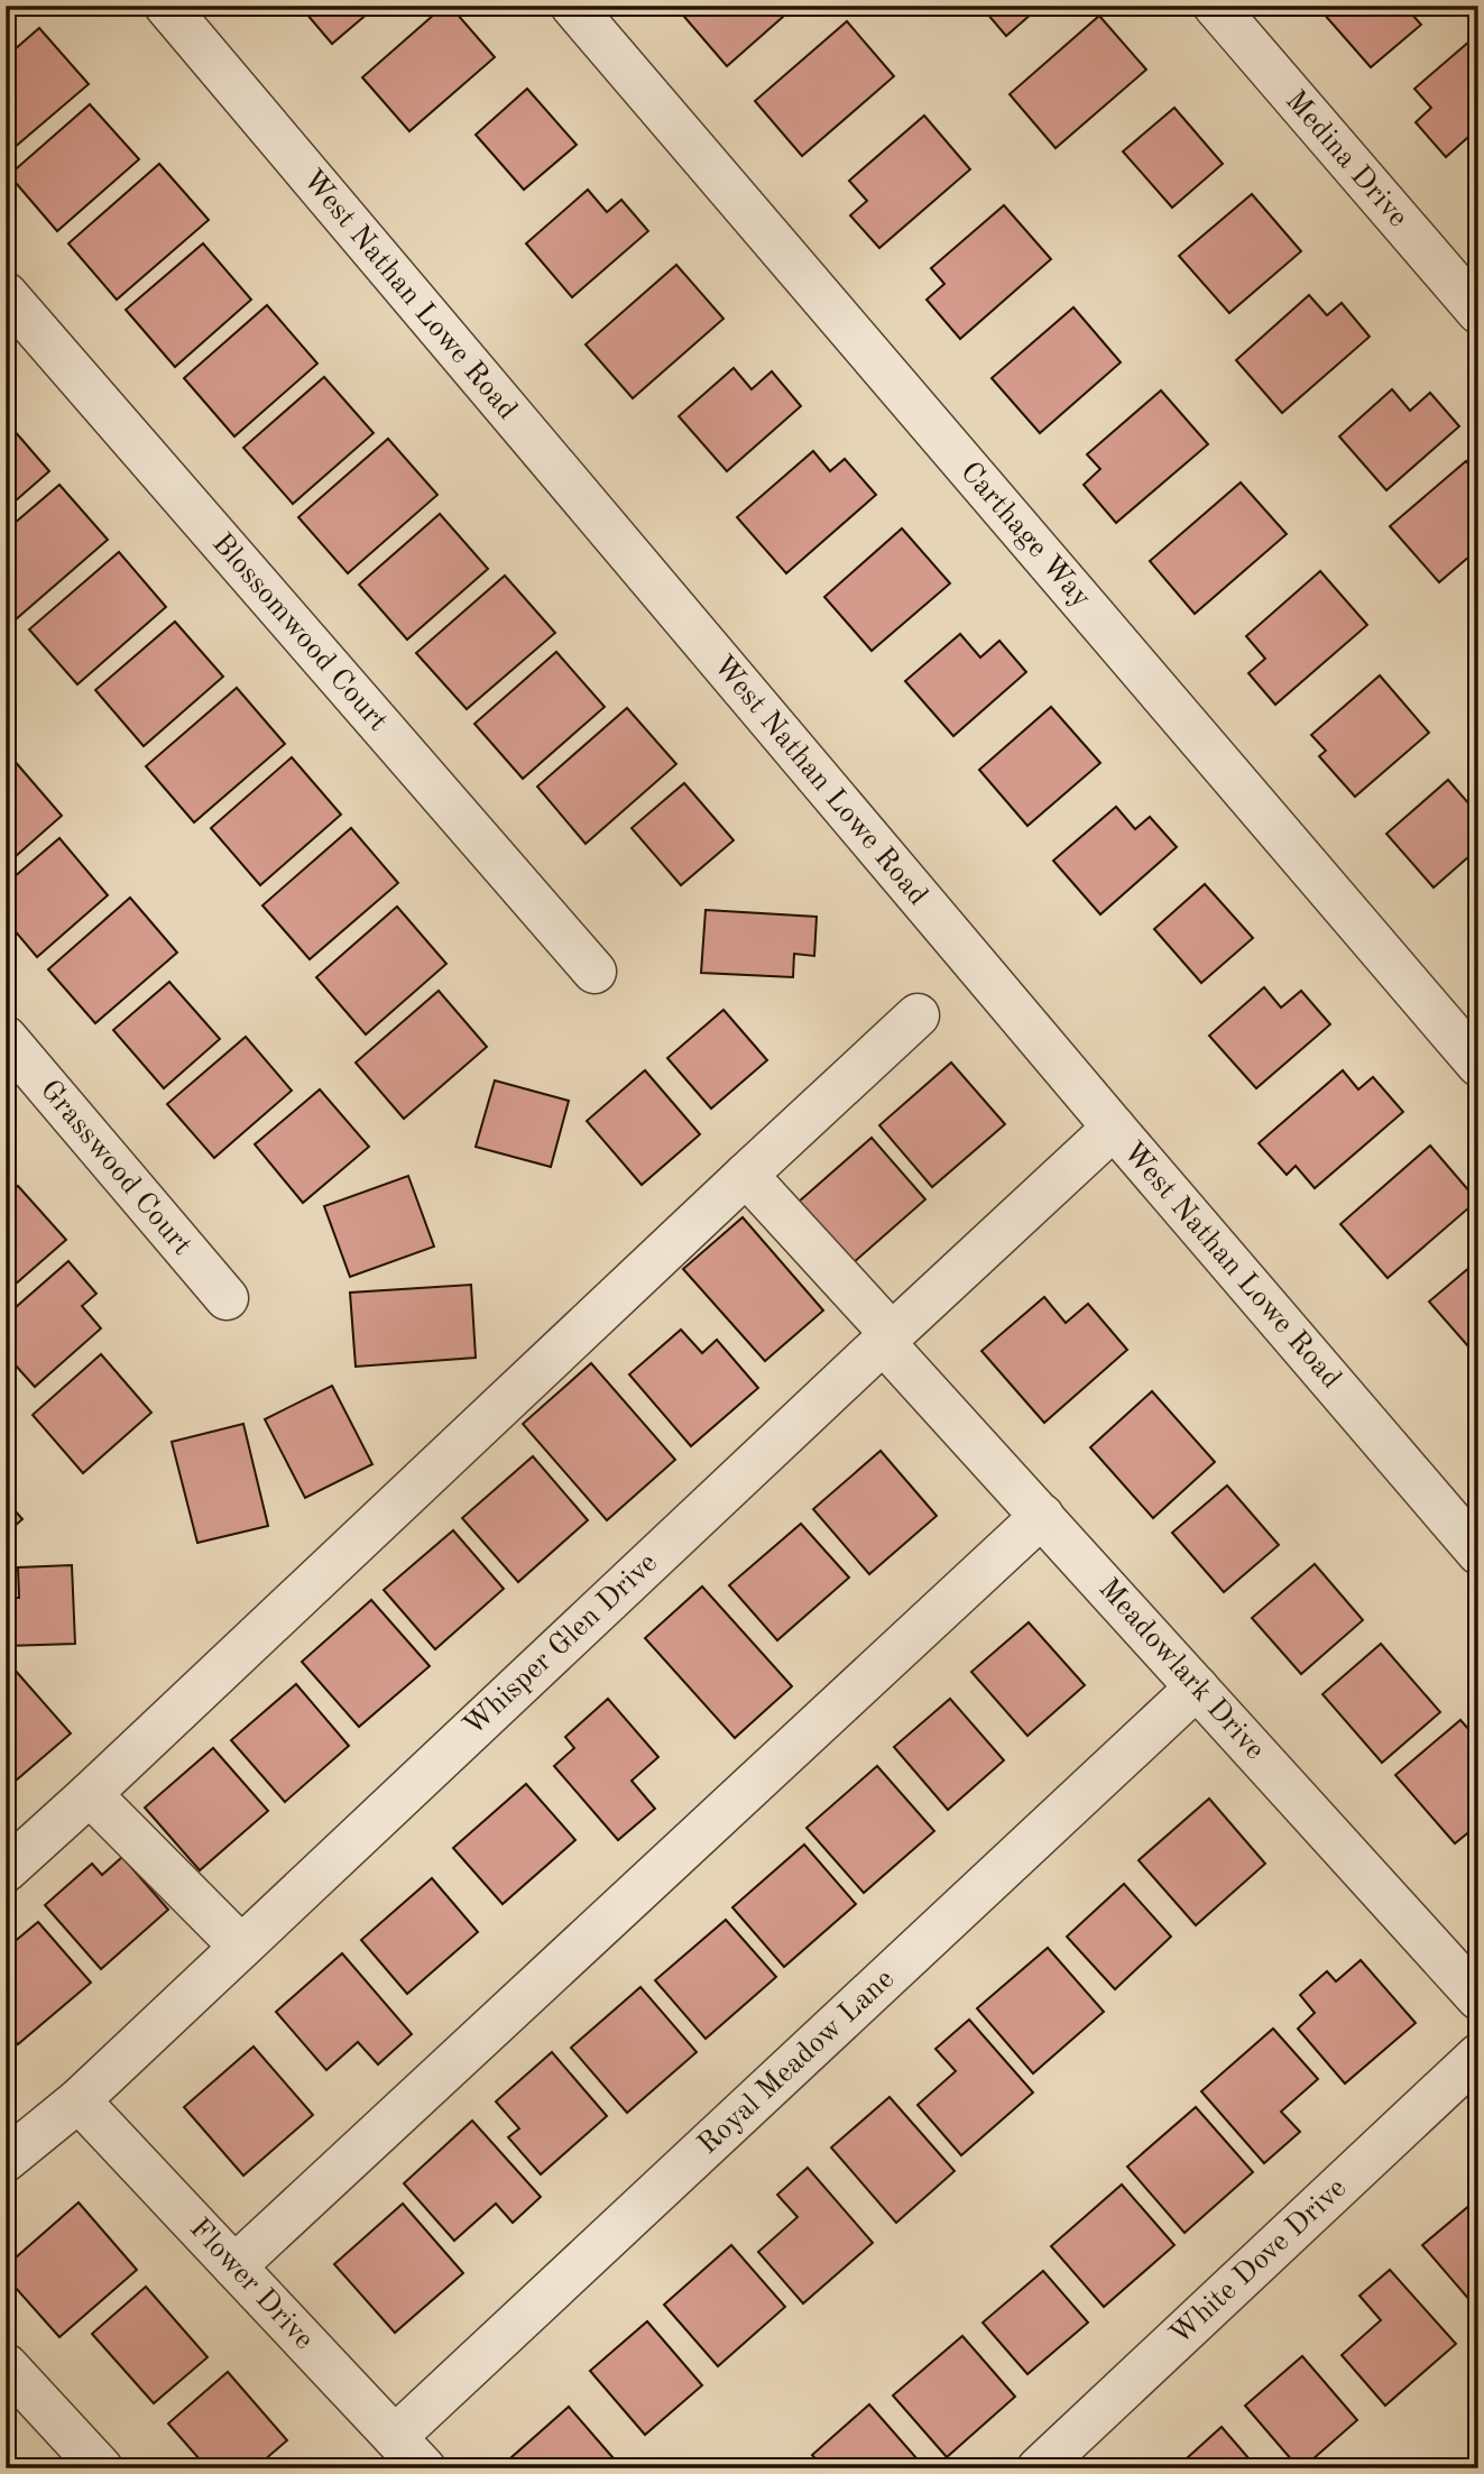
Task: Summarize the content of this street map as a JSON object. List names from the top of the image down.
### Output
{
  "streets": {
    "street": [
      "Medina Drive",
      "West Nathan Lowe Road",
      "Carthage Way",
      "Blossomwood Court",
      "Grasswood Court",
      "Whisper Glen Drive",
      "Meadowlark Drive",
      "Royal Meadow Lane",
      "White Dove Drive",
      "Flower Drive"
    ]
  },
  "crossings": [
    ["West Nathan Lowe Road", "Whisper Glen Drive"],
    ["Whisper Glen Drive", "Meadowlark Drive"],
    ["Whisper Glen Drive", "Flower Drive"],
    ["Meadowlark Drive", "Royal Meadow Lane"],
    ["Royal Meadow Lane", "Flower Drive"]
  ]
}
